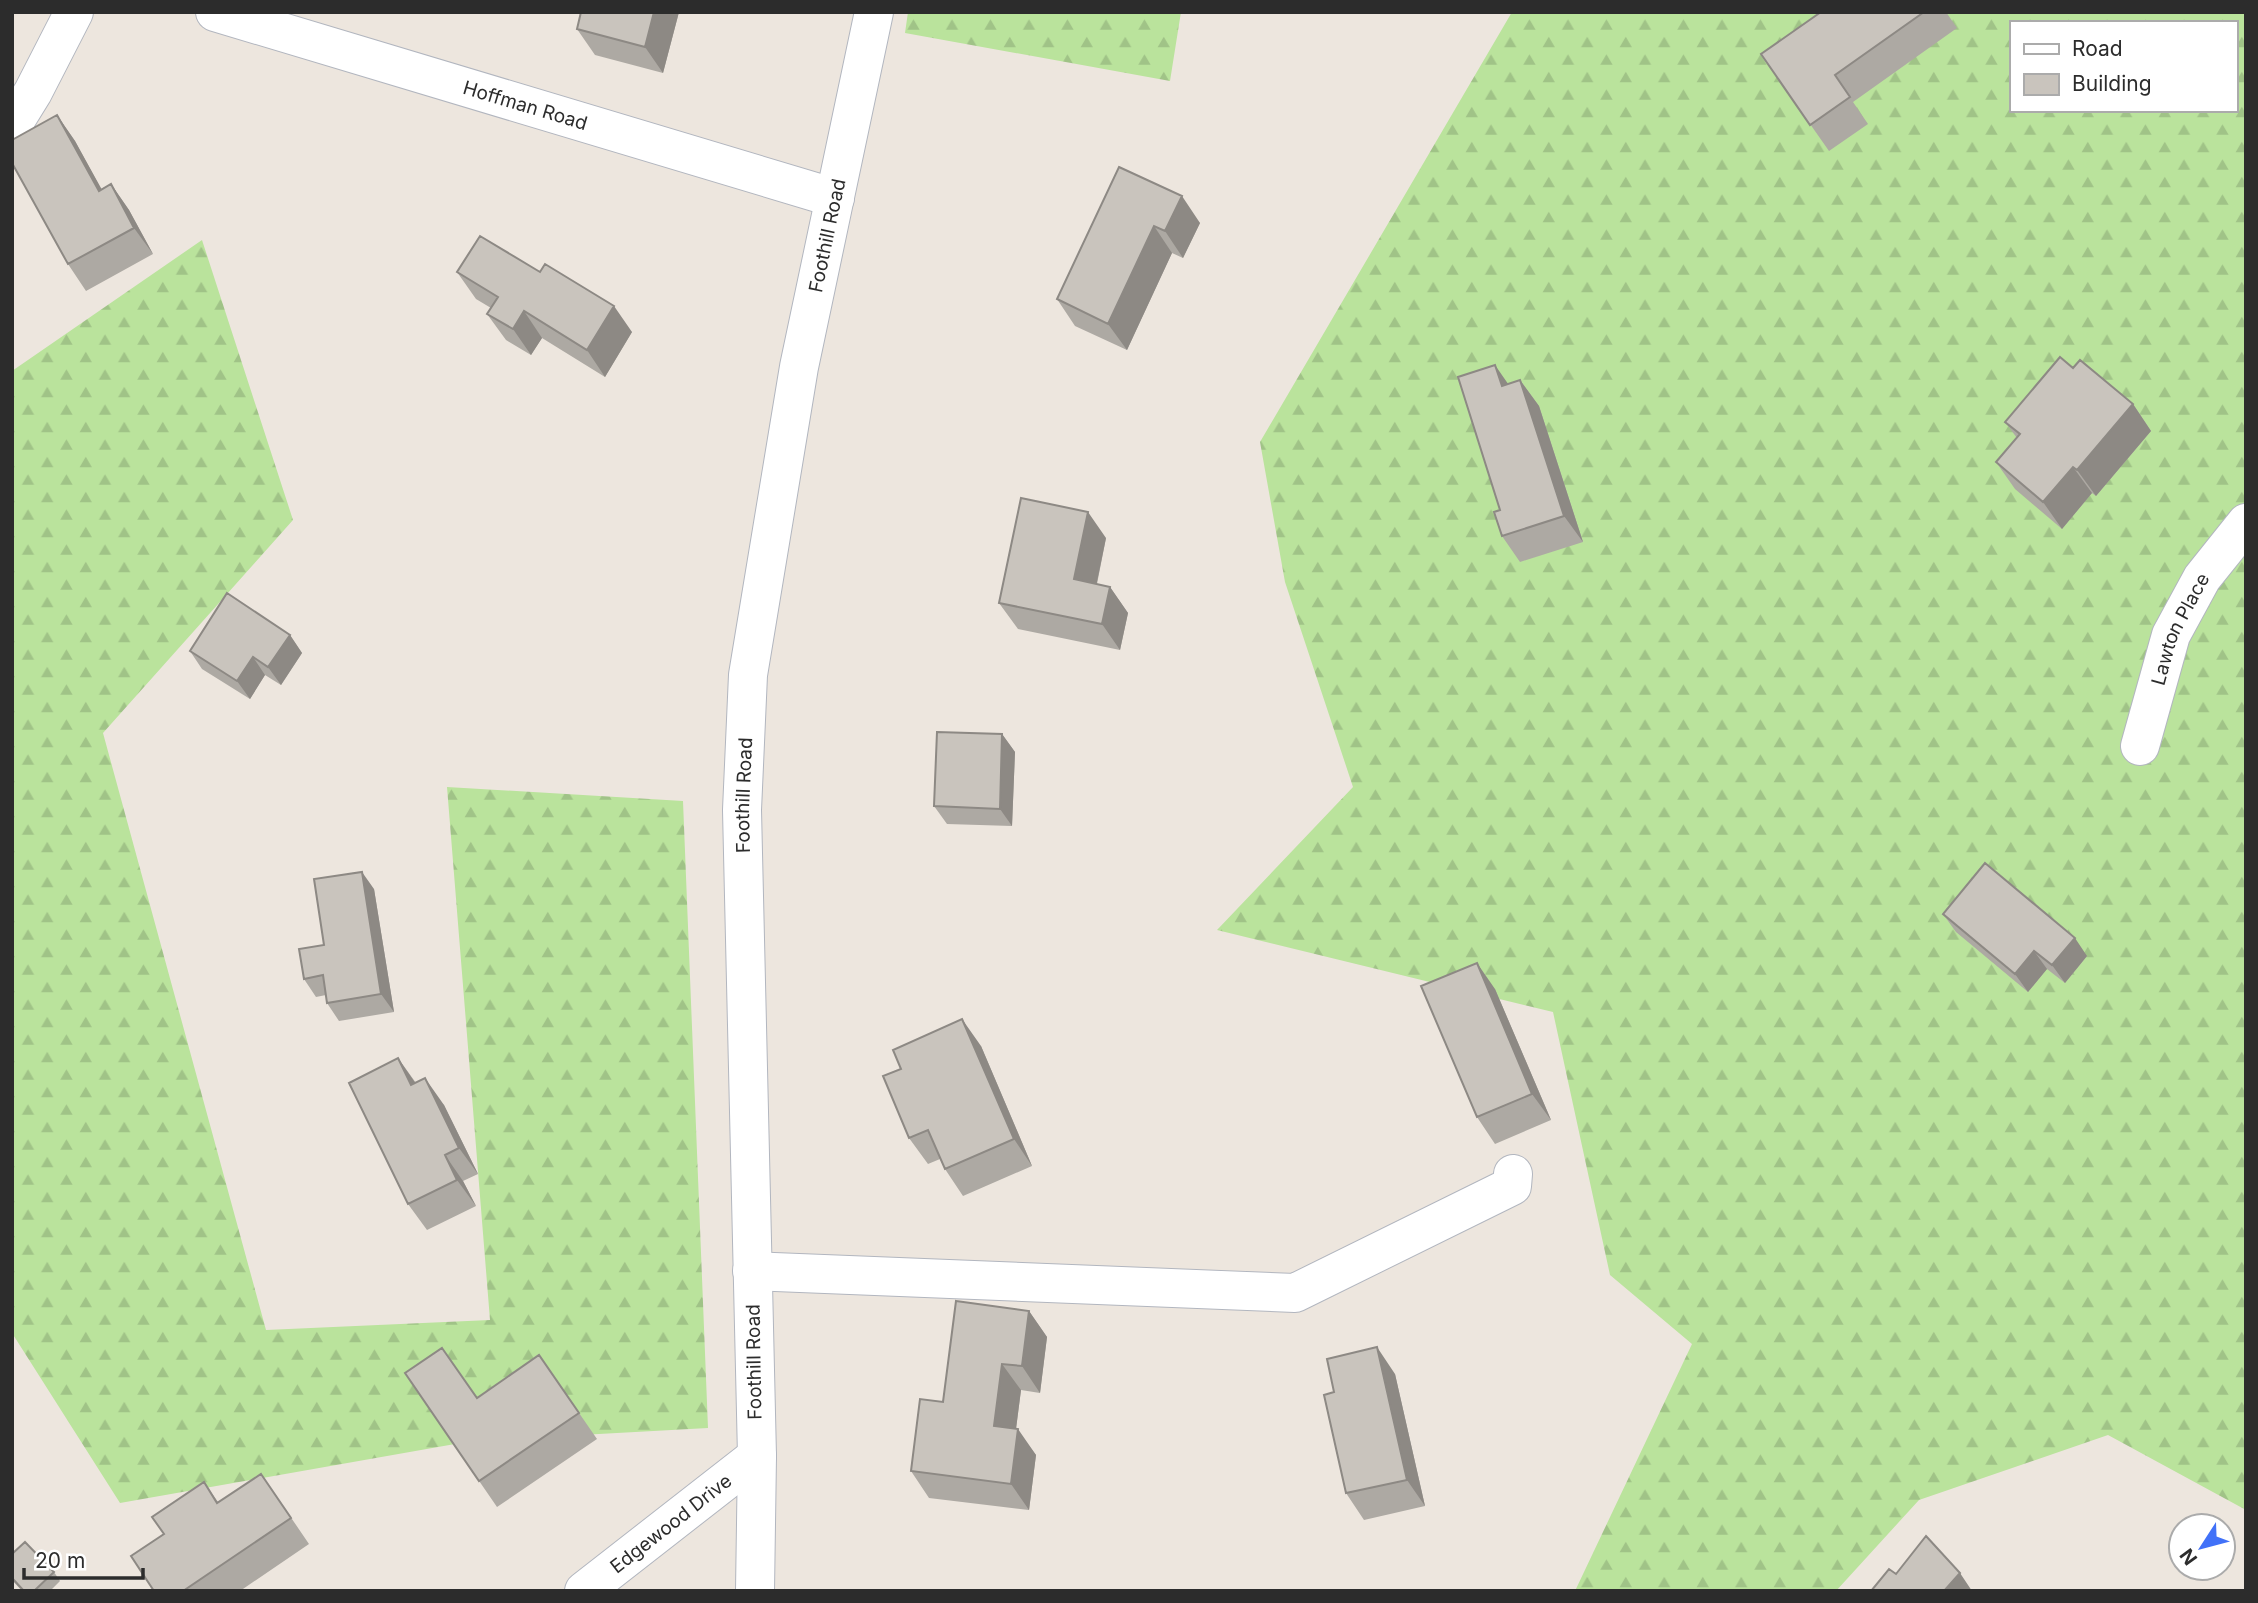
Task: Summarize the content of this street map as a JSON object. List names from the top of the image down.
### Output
{
  "streets": {
    "street": [
      "Hoffman Road",
      "Foothill Road",
      "Lawton Place",
      "Edgewood Drive"
    ]
  },
  "crossings": [
    ["Hoffman Road", "Foothill Road"],
    ["Foothill Road", "Edgewood Drive"]
  ],
  "legend": ["Road", "Building"],
  "scale_bar": "20 m",
  "north": "bottom left"
}
